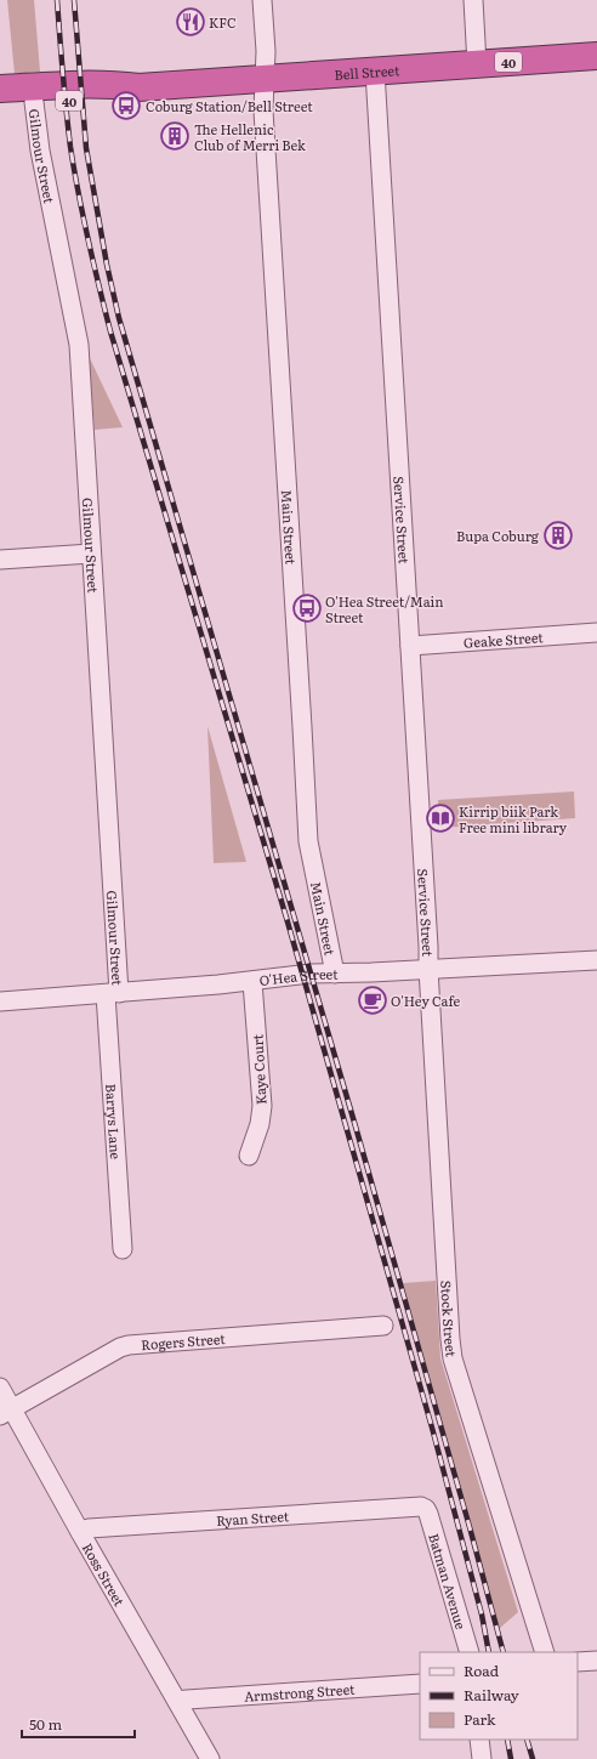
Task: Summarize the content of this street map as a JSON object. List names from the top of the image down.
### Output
{
  "streets": {
    "highway": ["40", "Bell Street"],
    "street": [
      "Gilmour Street",
      "Service Street",
      "Main Street",
      "Geake Street",
      "O'Hea Street",
      "Kaye Court",
      "Barrys Lane",
      "Stock Street",
      "Rogers Street",
      "Ryan Street",
      "Ross Street",
      "Batman Avenue",
      "Armstrong Street"
    ]
  },
  "crossings": [
    ["Bell Street", "Gilmour Street"],
    ["Bell Street", "Service Street"],
    ["Bell Street", "Main Street"],
    ["Gilmour Street", "O'Hea Street"],
    ["Gilmour Street", "Barrys Lane"],
    ["Service Street", "Geake Street"],
    ["Service Street", "O'Hea Street"],
    ["Service Street", "Stock Street"],
    ["Main Street", "O'Hea Street"],
    ["O'Hea Street", "Kaye Court"],
    ["O'Hea Street", "Barrys Lane"],
    ["O'Hea Street", "Stock Street"],
    ["Rogers Street", "Ross Street"],
    ["Ryan Street", "Ross Street"],
    ["Ryan Street", "Batman Avenue"],
    ["Ross Street", "Armstrong Street"]
  ],
  "places": {
    "restaurant": ["KFC"],
    "bus stop": ["Coburg Station/Bell Street", "O'Hea Street/Main Street"],
    "building": ["The Hellenic Club of Merri Bek", "Bupa Coburg"],
    "library": ["Kirrip biik Park Free mini library"],
    "cafe": ["O'Hey Cafe"]
  },
  "legend": ["Road", "Railway", "Park"],
  "scale_bar": "50 m"
}
